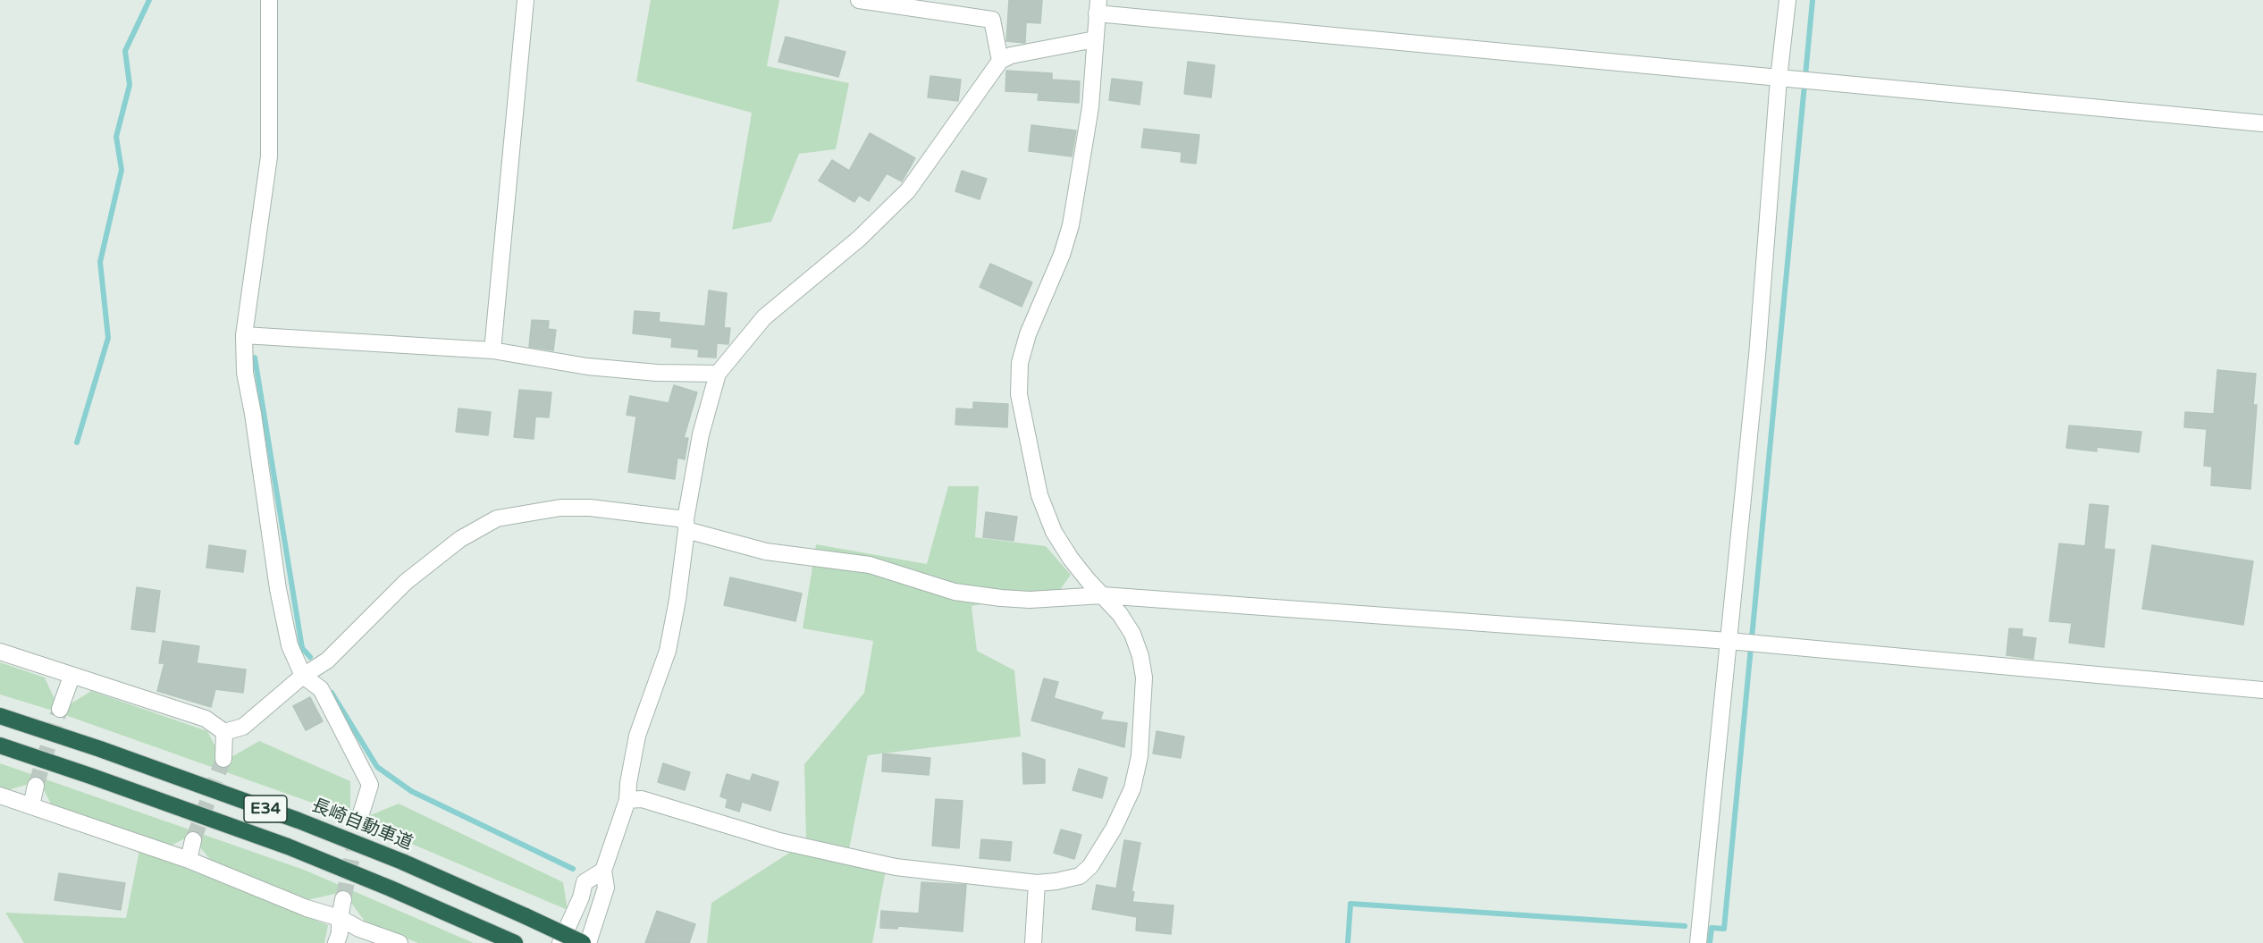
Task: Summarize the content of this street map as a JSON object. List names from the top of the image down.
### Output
{
  "streets": {
    "highway": ["E34", "長崎自動車道"]
  }
}
